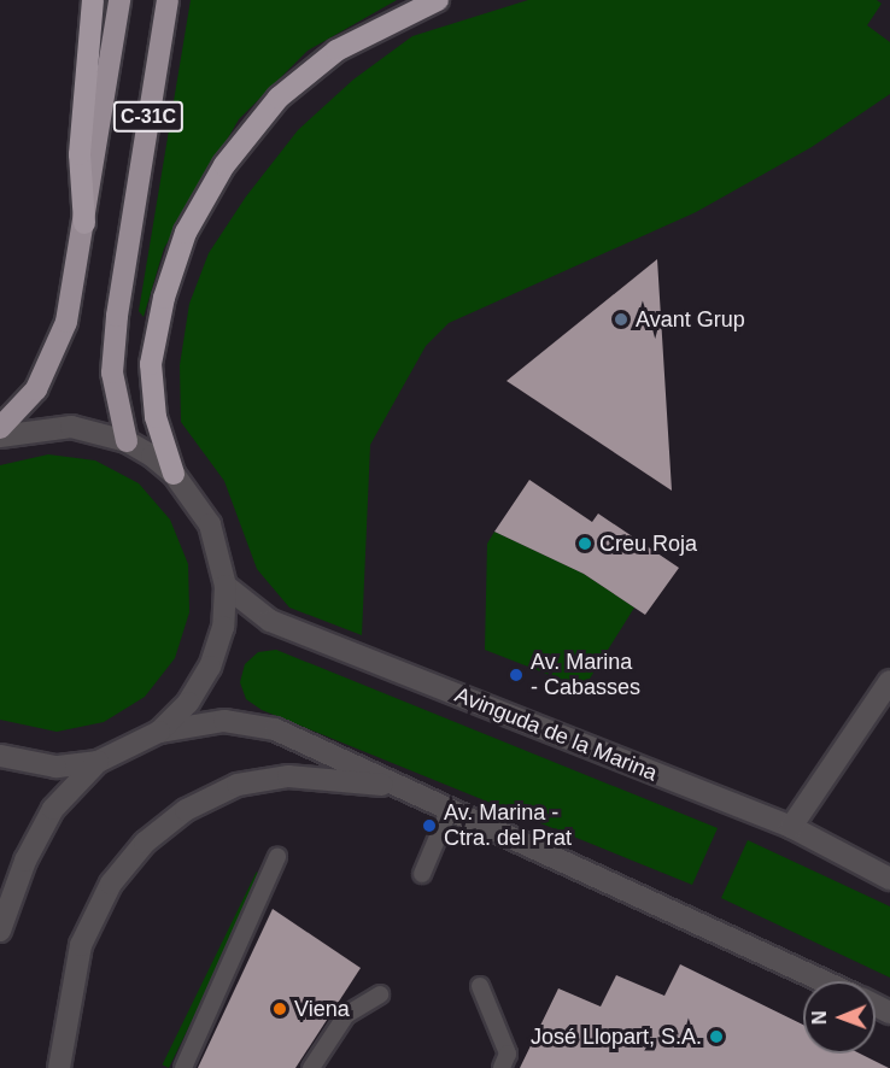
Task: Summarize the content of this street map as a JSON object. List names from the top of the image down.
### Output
{
  "streets": {
    "highway": ["C-31C"],
    "street": ["Avinguda de la Marina"]
  },
  "places": [
    "Avant Grup",
    "Creu Roja",
    "Av. Marina - Cabasses",
    "Av. Marina - Ctra. del Prat",
    "Viena",
    "José Llopart, S.A."
  ],
  "north": "left"
}
